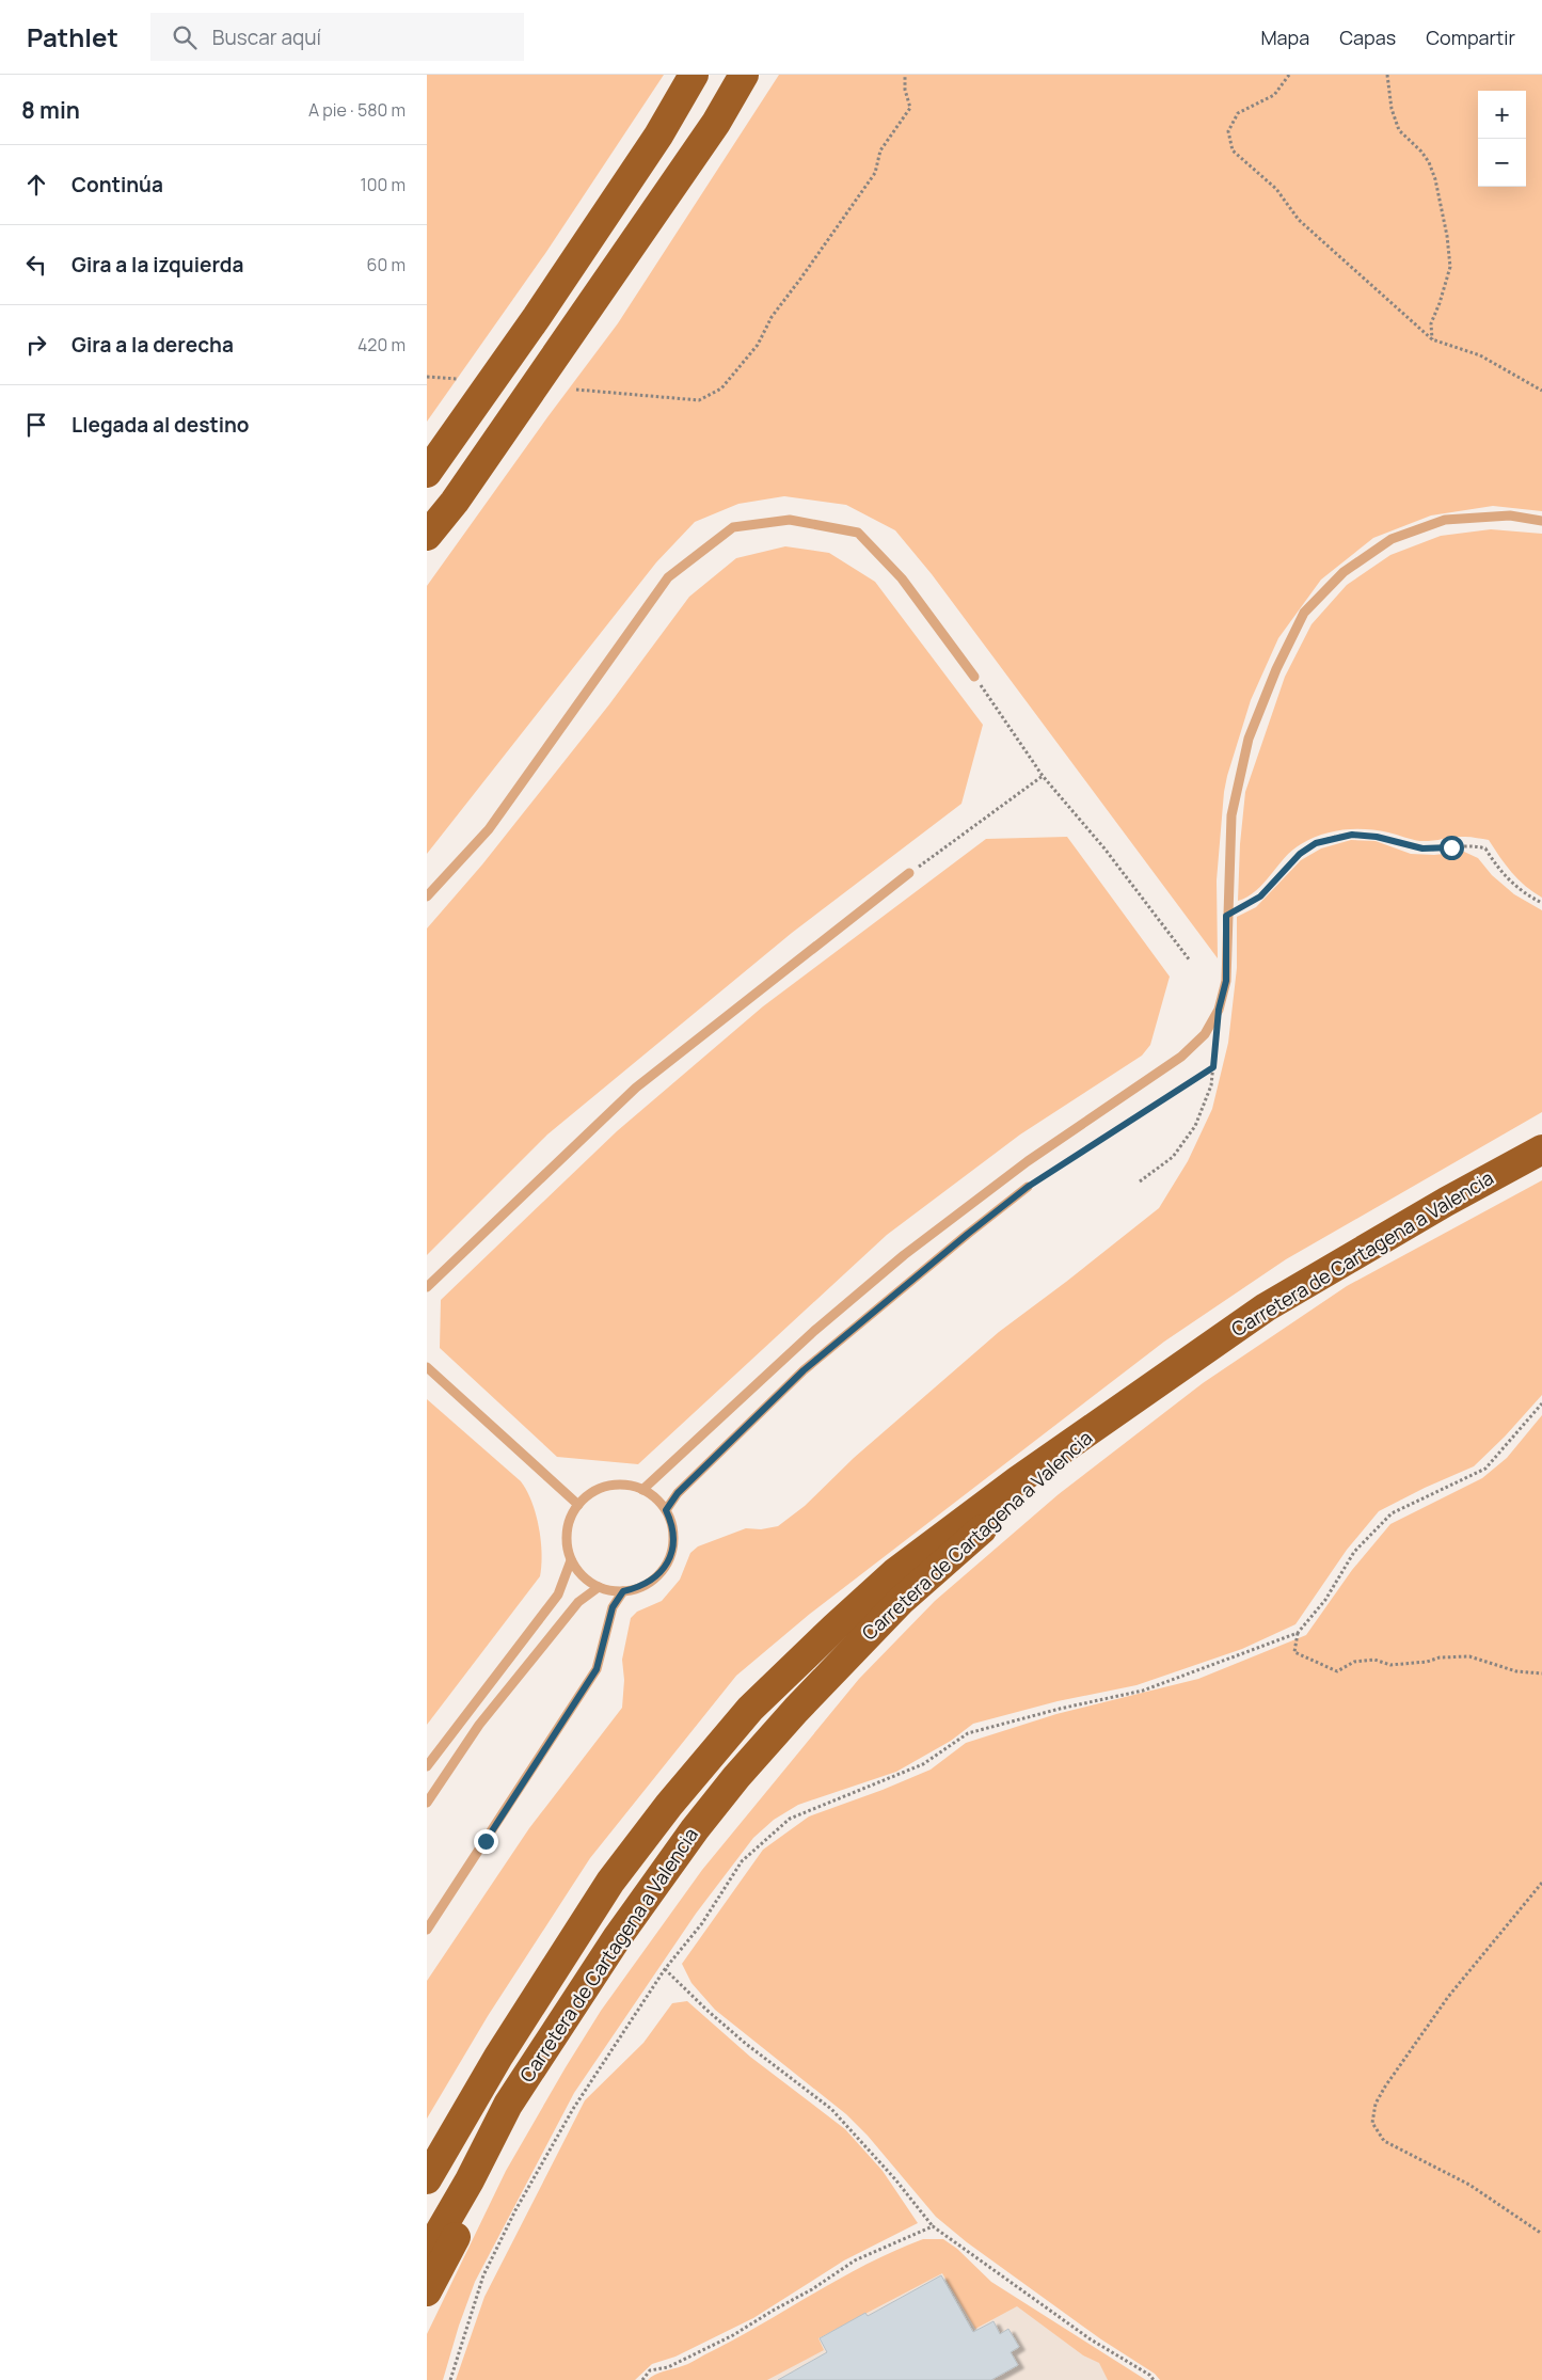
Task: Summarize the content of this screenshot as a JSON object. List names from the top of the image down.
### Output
{
  "streets": {
    "highway": ["Carretera de Cartagena a Valencia"]
  },
  "page": {
    "header": "Pathlet",
    "search": "Buscar aquí",
    "nav": ["Mapa", "Capas", "Compartir"],
    "heading": ["8 min", "A pie · 580 m"],
    "map_buttons": ["+", "−"],
    "list": [
      ["Continúa", "100 m"],
      ["Gira a la izquierda", "60 m"],
      ["Gira a la derecha", "420 m"],
      "Llegada al destino"
    ]
  }
}
